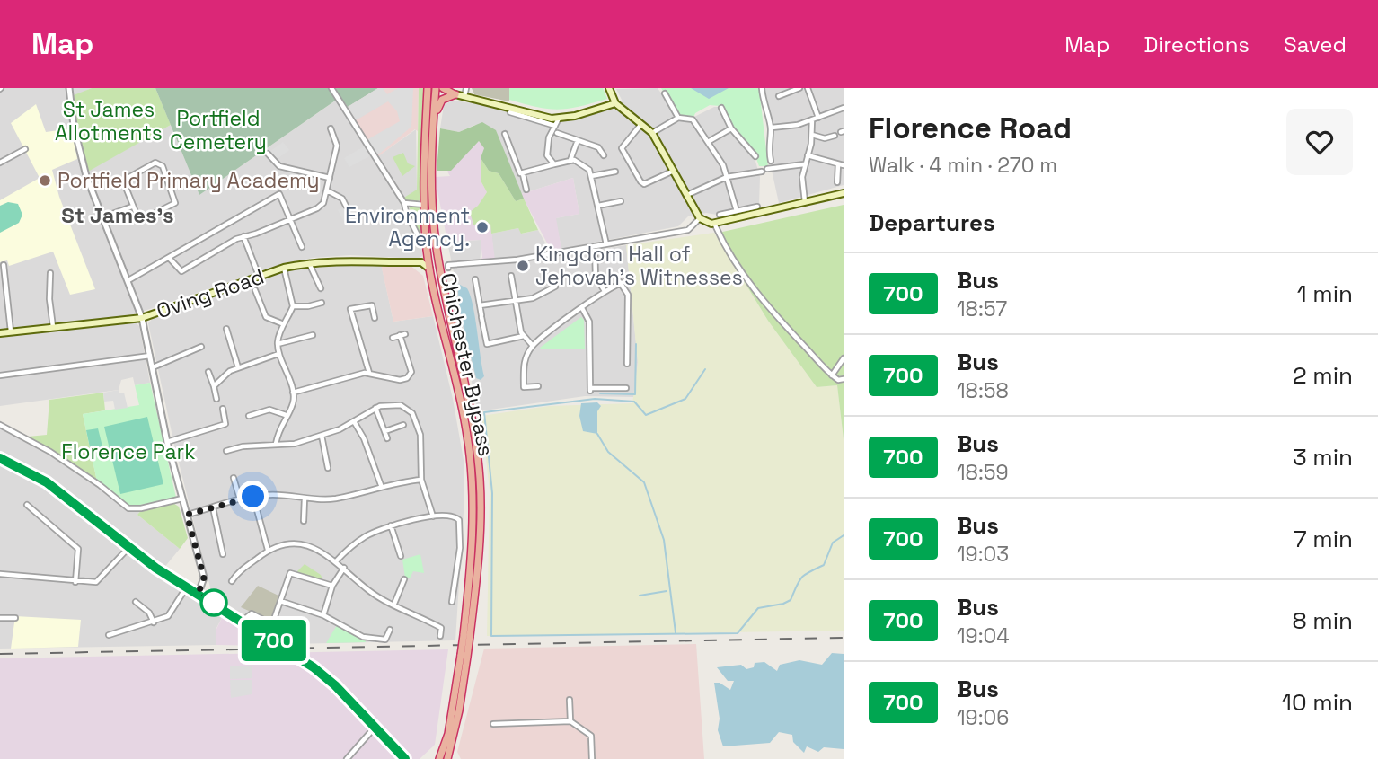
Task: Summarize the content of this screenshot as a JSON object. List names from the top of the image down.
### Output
{
  "streets": {
    "highway": ["Chichester Bypass"],
    "main road": ["Oving Road"]
  },
  "districts": ["St James's"],
  "parks": ["St James Allotments", "Portfield Cemetery", "Florence Park"],
  "places": ["Portfield Primary Academy", "Environment Agency.", "Kingdom Hall of Jehovah's Witnesses"],
  "lines": ["bus line 700"],
  "page": {
    "header": "Map",
    "nav": ["Map", "Directions", "Saved"],
    "on_map": "700",
    "heading": [
      ["Florence Road", "Walk · 4 min · 270 m"],
      "Departures"
    ],
    "list": [
      {
        "mark": "700",
        "name": "Bus",
        "note": "18:57",
        "value": "1 min"
      },
      {
        "mark": "700",
        "name": "Bus",
        "note": "18:58",
        "value": "2 min"
      },
      {
        "mark": "700",
        "name": "Bus",
        "note": "18:59",
        "value": "3 min"
      },
      {
        "mark": "700",
        "name": "Bus",
        "note": "19:03",
        "value": "7 min"
      },
      {
        "mark": "700",
        "name": "Bus",
        "note": "19:04",
        "value": "8 min"
      },
      {
        "mark": "700",
        "name": "Bus",
        "note": "19:06",
        "value": "10 min"
      }
    ]
  }
}
